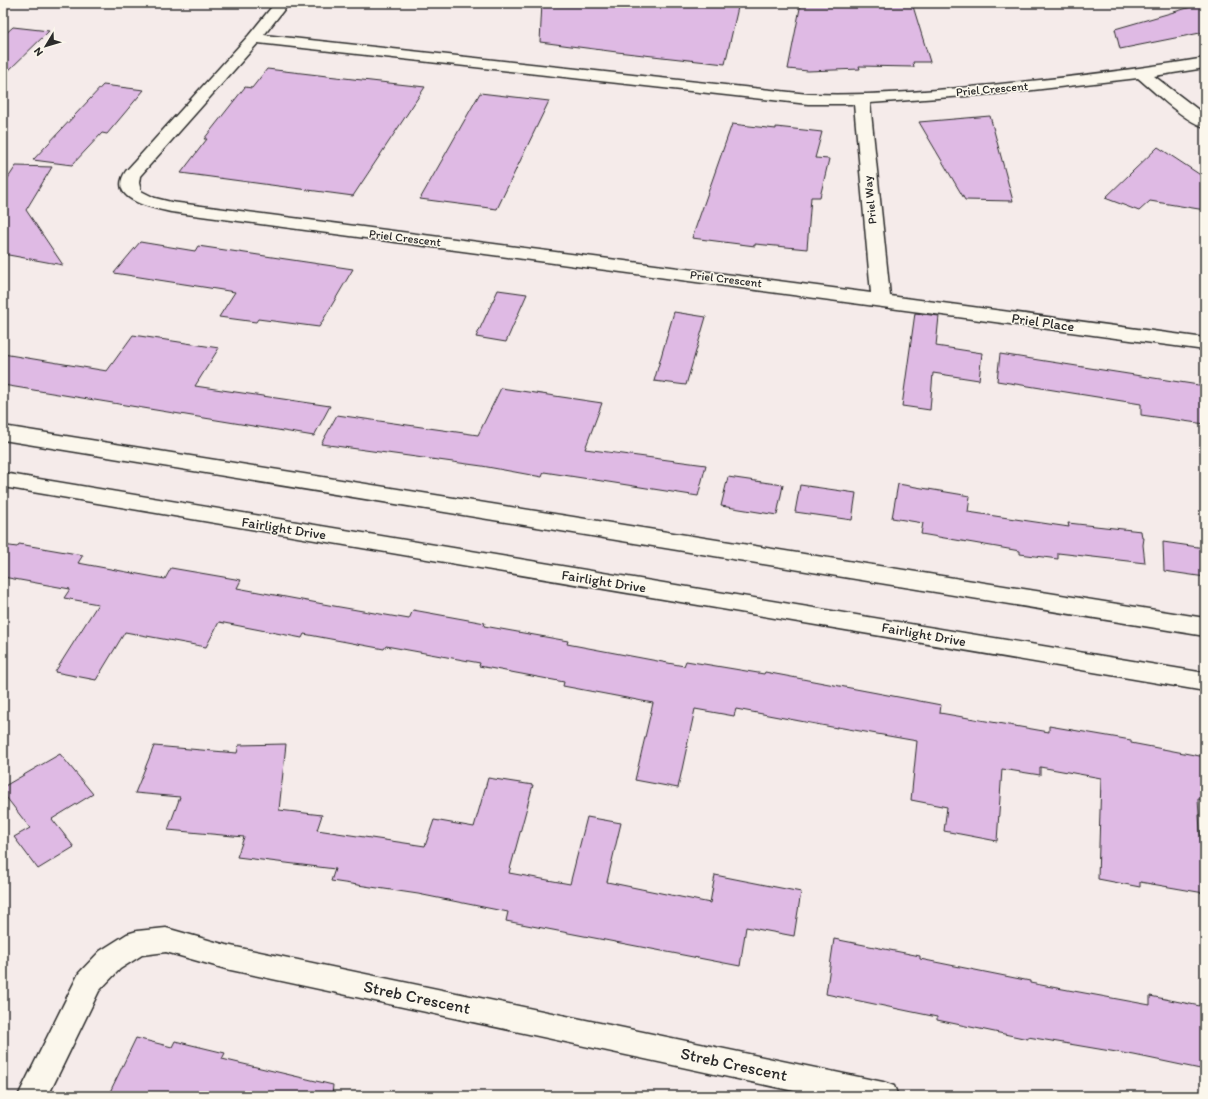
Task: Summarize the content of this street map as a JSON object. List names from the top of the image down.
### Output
{
  "streets": {
    "street": [
      "Priel Crescent",
      "Priel Way",
      "Priel Place",
      "Fairlight Drive",
      "Streb Crescent"
    ]
  },
  "crossings": [
    ["Priel Crescent", "Priel Way"],
    ["Priel Crescent", "Priel Place"],
    ["Priel Way", "Priel Place"]
  ],
  "north": "bottom left"
}
